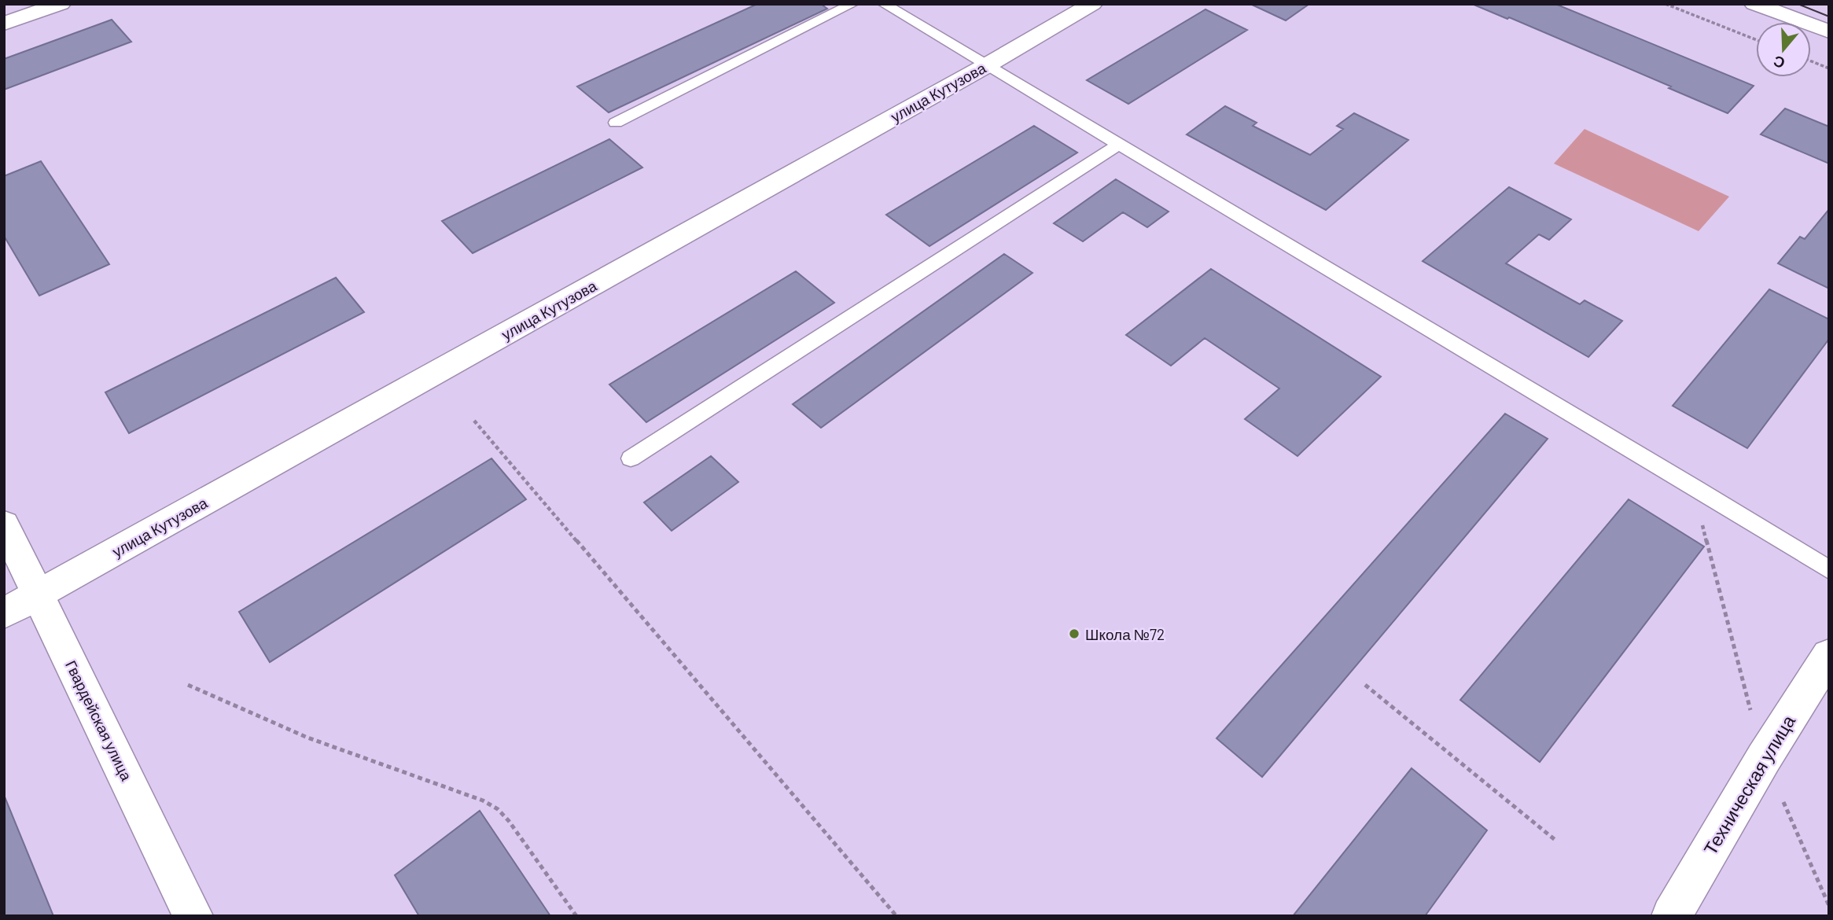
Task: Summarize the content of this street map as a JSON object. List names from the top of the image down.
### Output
{
  "streets": {
    "street": ["улица Кутузова", "Гвардейская улица", "Техническая улица"]
  },
  "crossings": [
    ["улица Кутузова", "Гвардейская улица"]
  ],
  "places": ["Школа №72"],
  "north": "bottom"
}
